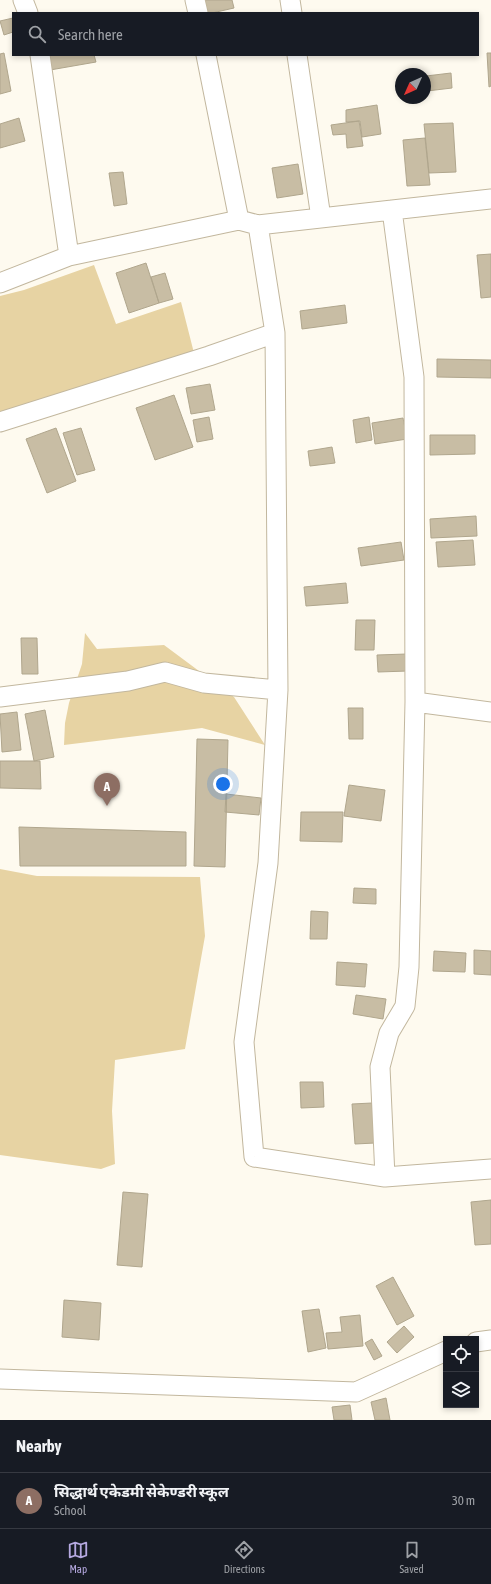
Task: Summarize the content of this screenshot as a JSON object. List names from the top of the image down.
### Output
{
  "north": "bottom left",
  "page": {
    "search": "Search here",
    "pins": "A",
    "heading": "Nearby",
    "list": [
      {
        "mark": "A",
        "name": "सिद्धार्थ एकेडमी सेकेण्डरी स्कूल",
        "note": "School",
        "value": "30 m"
      }
    ],
    "nav": ["Map", "Directions", "Saved"]
  }
}
